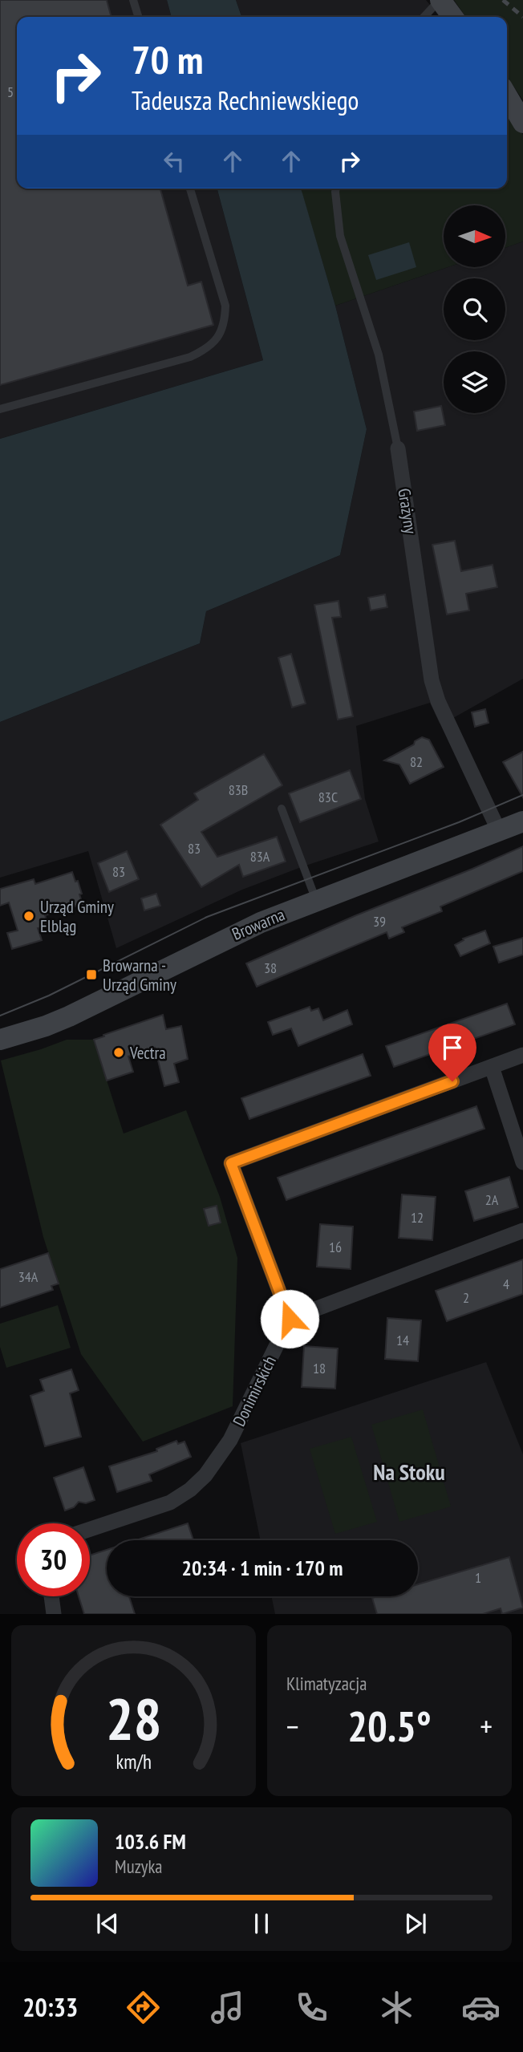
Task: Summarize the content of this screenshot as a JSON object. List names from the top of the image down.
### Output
{
  "streets": {
    "main road": ["Browarna"],
    "street": ["Grażyny", "Donimirskich"]
  },
  "crossings": [
    ["Grażyny", "Browarna"]
  ],
  "districts": ["Na Stoku"],
  "places": {
    "other": ["Urząd Gminy Elbląg", "Vectra"],
    "transit": ["Browarna - Urząd Gminy"]
  },
  "house_numbers": [
    "5",
    "82",
    "83B",
    "83C",
    "83",
    "83A",
    "83",
    "39",
    "38",
    "2A",
    "12",
    "16",
    "34A",
    "4",
    "2",
    "14",
    "18",
    "1"
  ],
  "north": "right",
  "page": {
    "turn": ["70 m", "Tadeusza Rechniewskiego"],
    "limit": "30",
    "trip": "20:34 · 1 min · 170 m",
    "tile": "Klimatyzacja",
    "heat": ["−", "20.5°", "+"],
    "song": ["103.6 FM", "Muzyka"],
    "tabs": "20:33",
    "gauge": ["28", "km/h"]
  }
}
